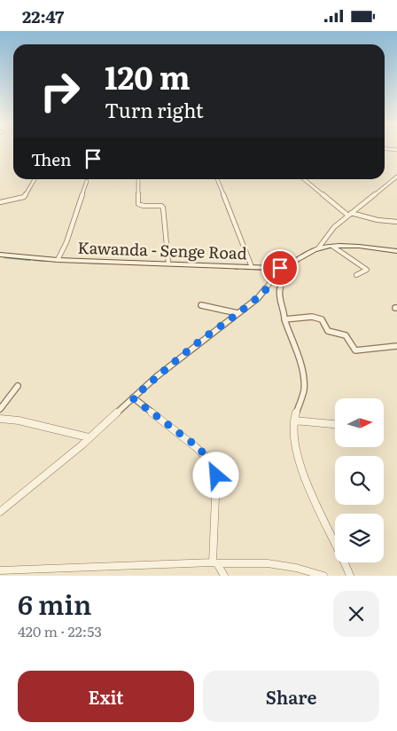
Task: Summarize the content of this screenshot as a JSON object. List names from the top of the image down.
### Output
{
  "streets": {
    "street": ["Kawanda - Senge Road"]
  },
  "north": "right",
  "page": {
    "status": "22:47",
    "turn": ["120 m", "Turn right"],
    "then": "Then",
    "heading": ["6 min", "420 m · 22:53"],
    "buttons": ["Exit", "Share"]
  }
}
